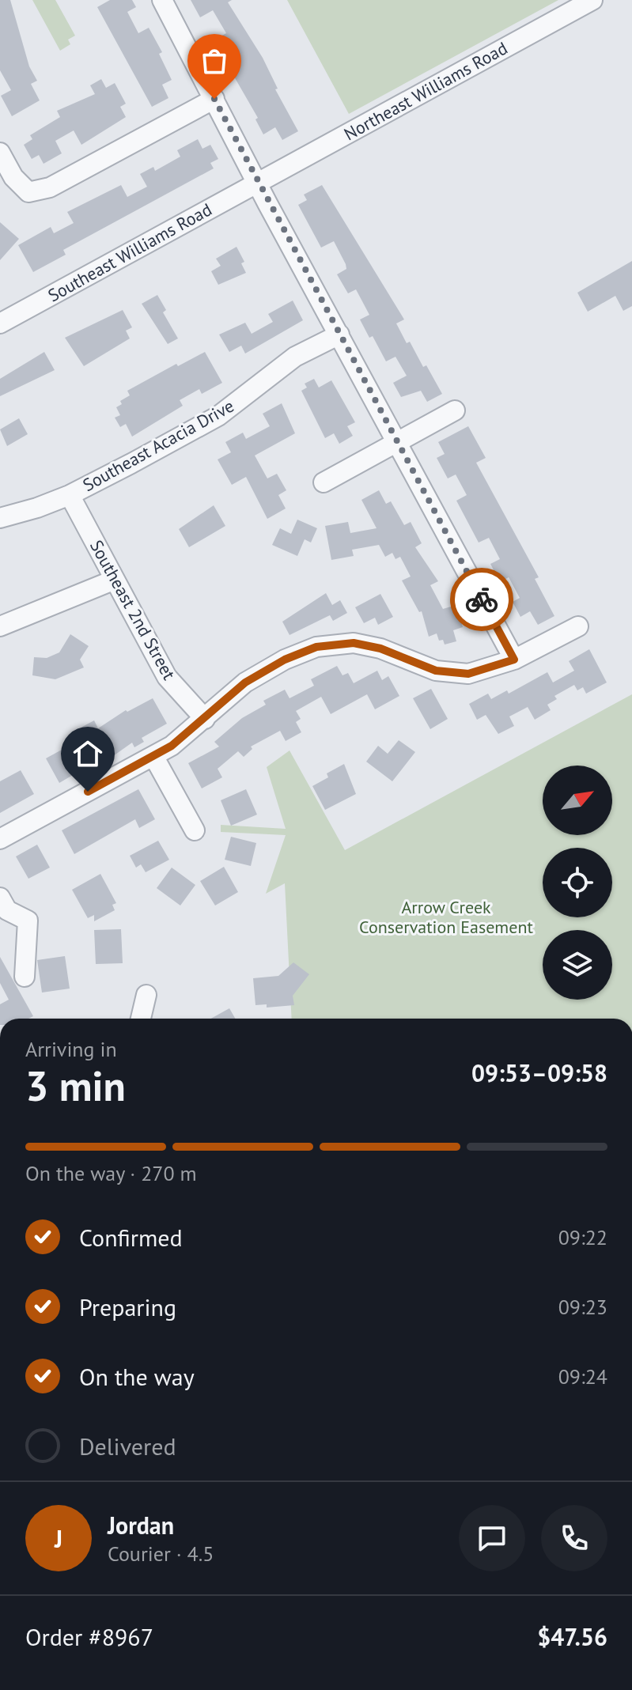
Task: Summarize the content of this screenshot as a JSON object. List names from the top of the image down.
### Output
{
  "streets": {
    "street": [
      "Northeast Williams Road",
      "Southeast Williams Road",
      "Southeast Acacia Drive",
      "Southeast 2nd Street"
    ]
  },
  "crossings": [
    ["Northeast Williams Road", "Southeast Williams Road"],
    ["Southeast Acacia Drive", "Southeast 2nd Street"]
  ],
  "parks": ["Arrow Creek Conservation Easement"],
  "north": "top right",
  "page": {
    "heading": ["3 min", "Arriving in", "09:53–09:58"],
    "panel": [
      "Jordan",
      "Courier · 4.5",
      "Order #8967",
      "$47.56"
    ],
    "bar": "On the way · 270 m",
    "list": [
      ["Confirmed", "09:22"],
      ["Preparing", "09:23"],
      ["On the way", "09:24"],
      "Delivered"
    ],
    "round": "J"
  }
}
